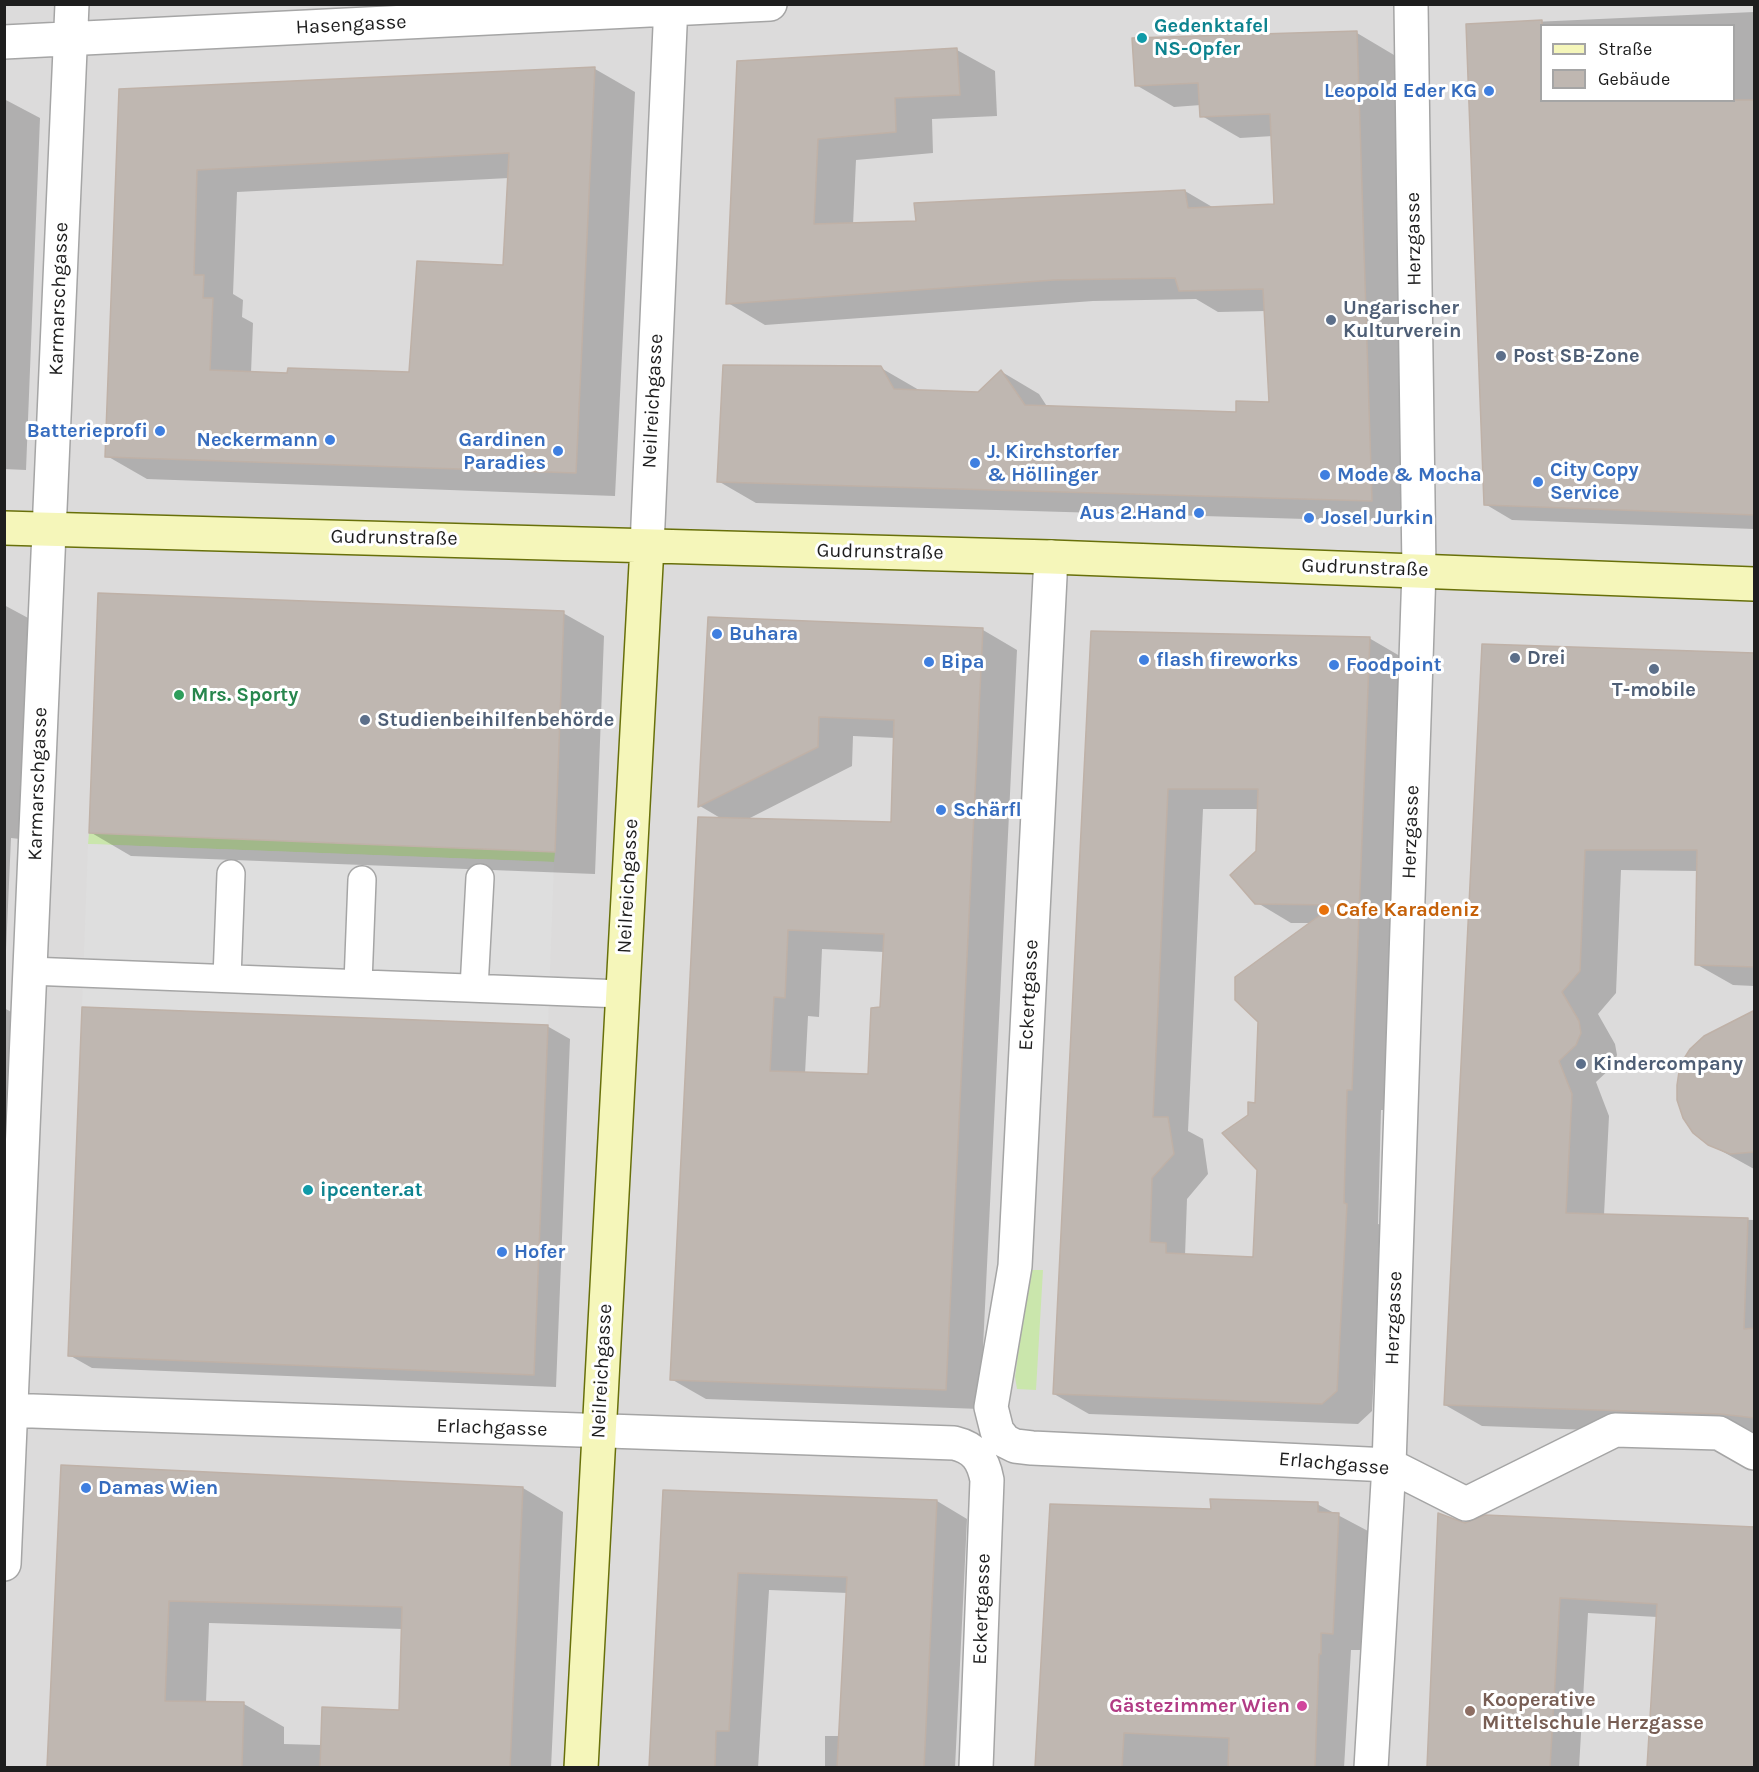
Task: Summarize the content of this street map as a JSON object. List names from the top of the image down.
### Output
{
  "streets": {
    "main road": ["Neilreichgasse", "Gudrunstraße"],
    "street": [
      "Hasengasse",
      "Herzgasse",
      "Karmarschgasse",
      "Eckertgasse",
      "Erlachgasse"
    ]
  },
  "crossings": [
    ["Hasengasse", "Karmarschgasse"],
    ["Hasengasse", "Neilreichgasse"],
    ["Herzgasse", "Gudrunstraße"],
    ["Herzgasse", "Erlachgasse"],
    ["Karmarschgasse", "Gudrunstraße"],
    ["Karmarschgasse", "Erlachgasse"],
    ["Neilreichgasse", "Gudrunstraße"],
    ["Neilreichgasse", "Erlachgasse"],
    ["Gudrunstraße", "Eckertgasse"],
    ["Eckertgasse", "Erlachgasse"]
  ],
  "places": [
    "Gedenktafel NS-Opfer",
    "Leopold Eder KG",
    "Ungarischer Kulturverein",
    "Post SB-Zone",
    "Batterieprofi",
    "Neckermann",
    "Gardinen Paradies",
    "J. Kirchstorfer & Höllinger",
    "Mode & Mocha",
    "City Copy Service",
    "Aus 2.Hand",
    "Josel Jurkin",
    "Buhara",
    "Drei",
    "flash fireworks",
    "Bipa",
    "Foodpoint",
    "T-mobile",
    "Mrs. Sporty",
    "Studienbeihilfenbehörde",
    "Schärfl",
    "Cafe Karadeniz",
    "Kindercompany",
    "ipcenter.at",
    "Hofer",
    "Damas Wien",
    "Gästezimmer Wien",
    "Kooperative Mittelschule Herzgasse"
  ],
  "legend": ["Straße", "Gebäude"]
}
